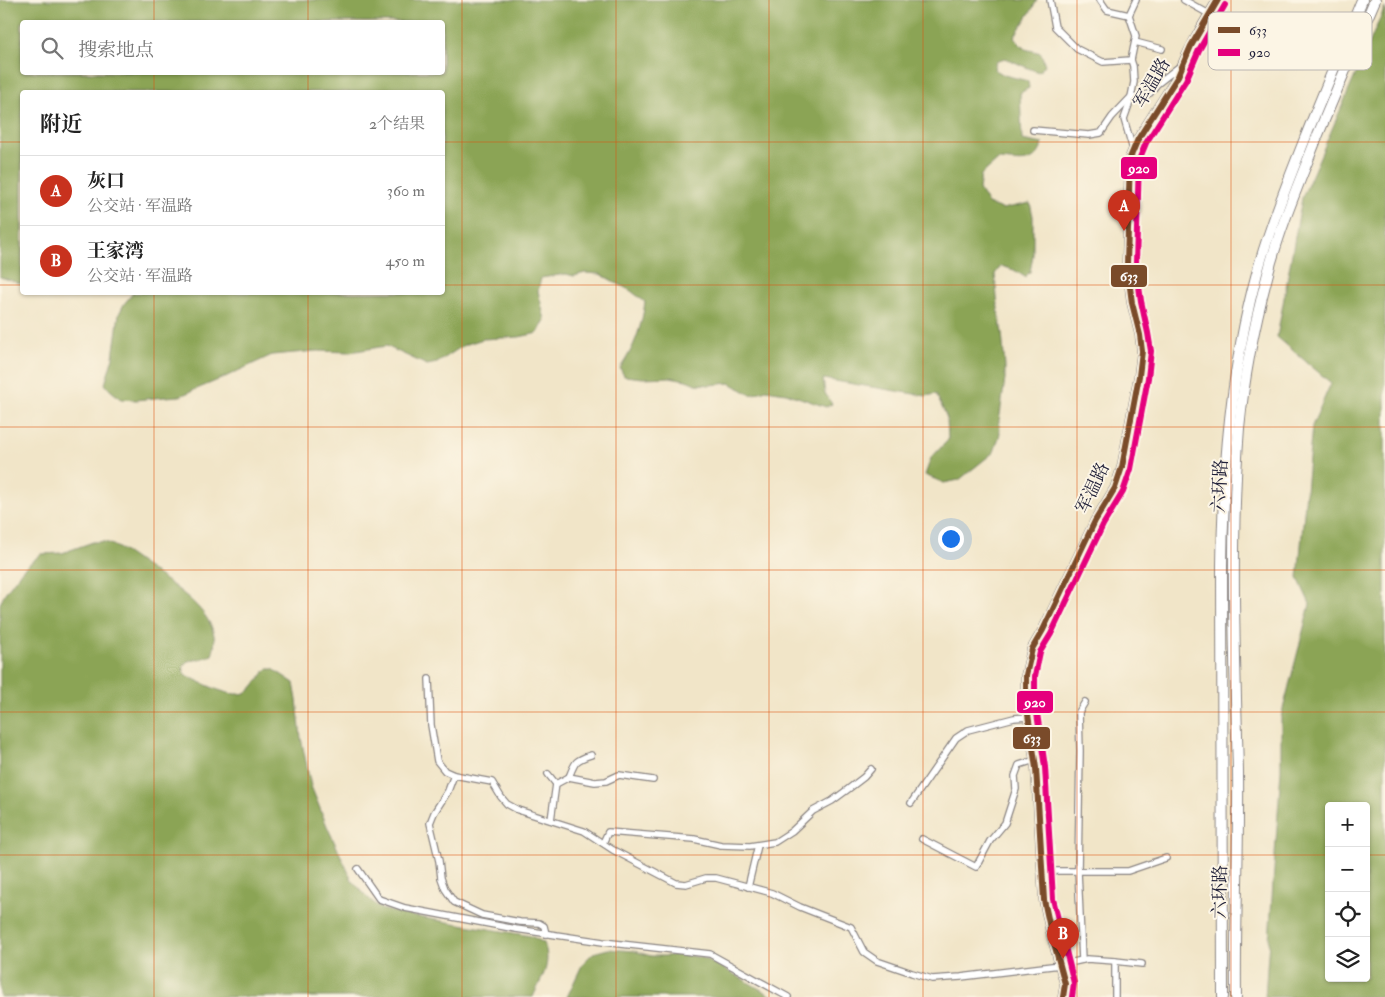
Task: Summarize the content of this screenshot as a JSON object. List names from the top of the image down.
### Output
{
  "streets": {
    "highway": ["六环路"],
    "main road": ["军温路"]
  },
  "lines": ["transit line 633", "transit line 920"],
  "legend": ["633", "920"],
  "page": {
    "search": "搜索地点",
    "heading": ["附近", "2个结果"],
    "list": [
      {
        "mark": "A",
        "name": "灰口",
        "note": "公交站 · 军温路",
        "value": "360 m"
      },
      {
        "mark": "B",
        "name": "王家湾",
        "note": "公交站 · 军温路",
        "value": "450 m"
      }
    ],
    "pins": ["A", "B"],
    "map_buttons": ["+", "−"]
  }
}
